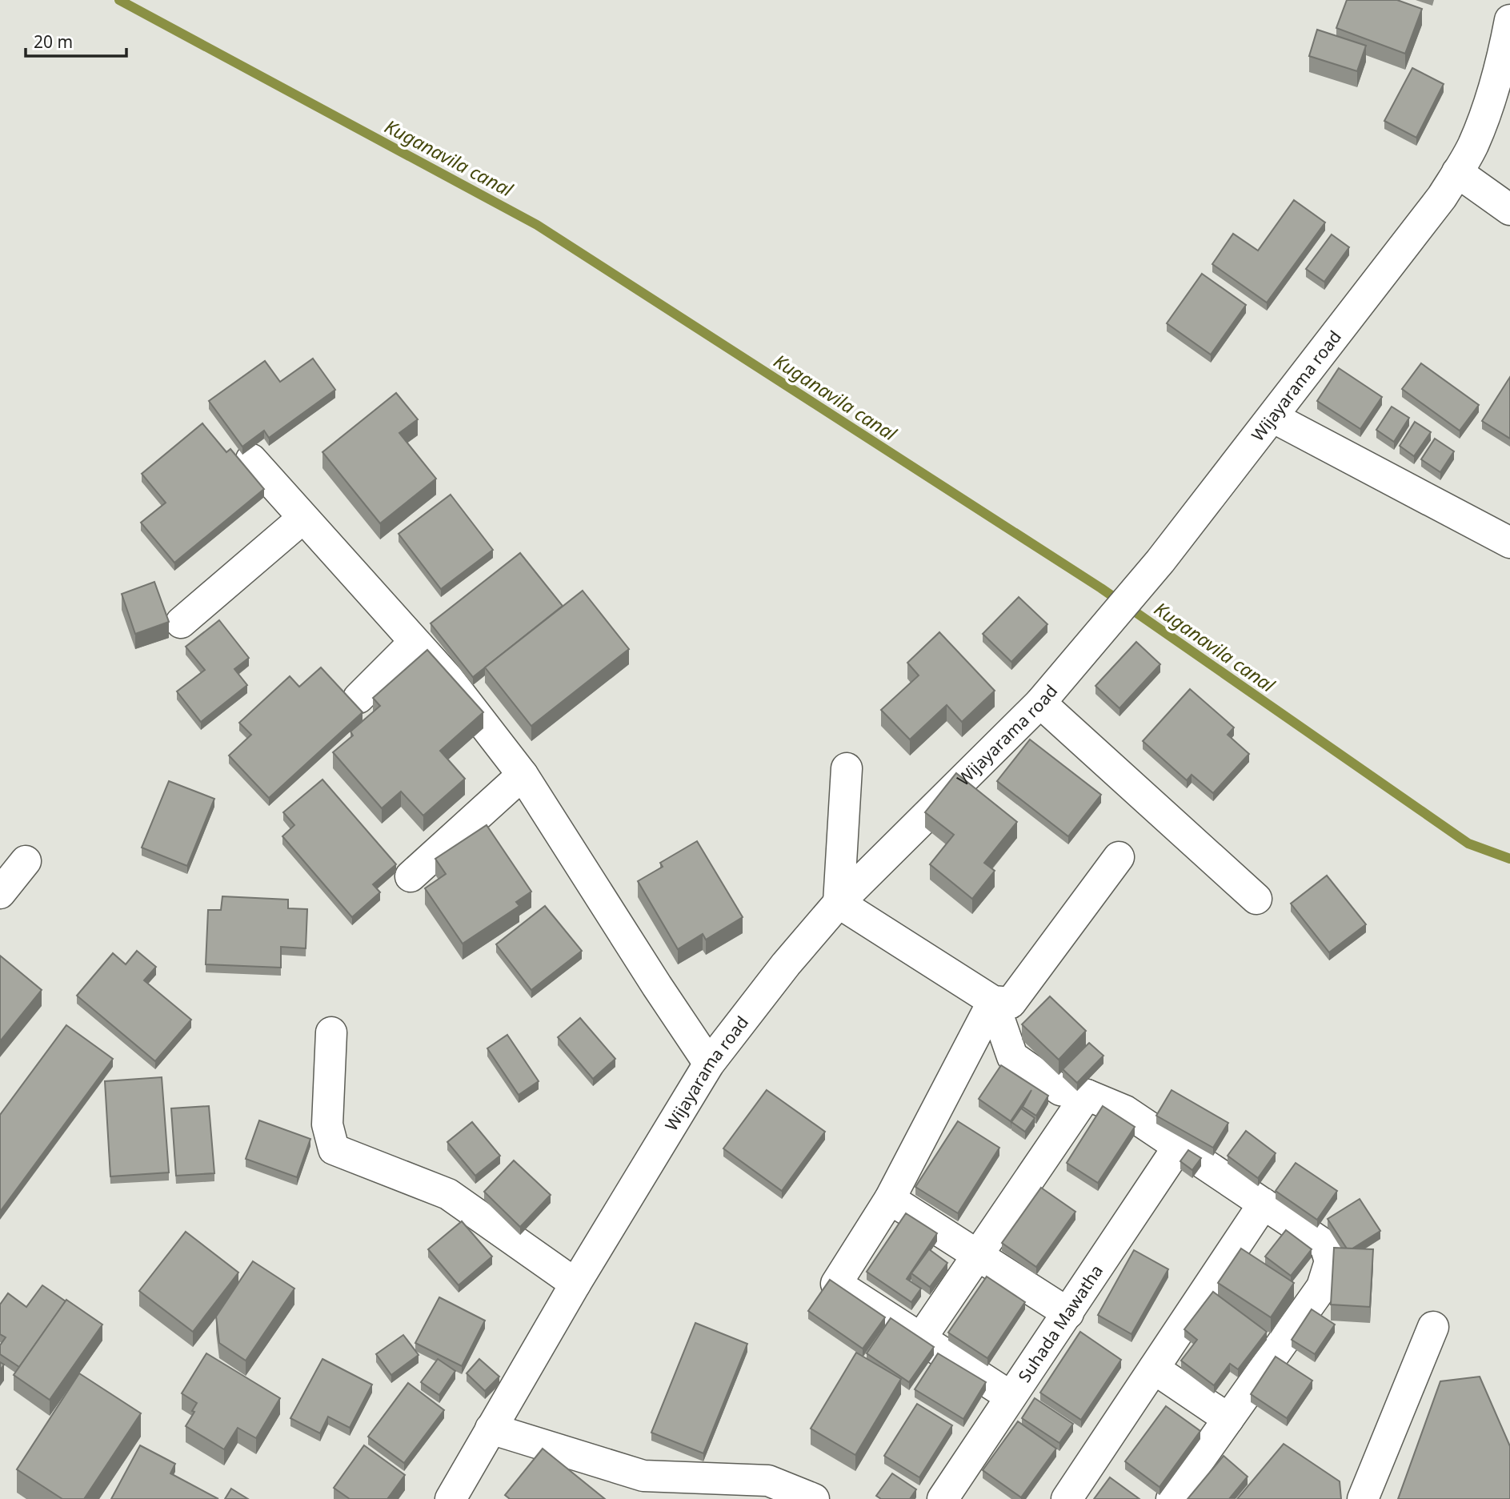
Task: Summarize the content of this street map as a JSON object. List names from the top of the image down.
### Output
{
  "streets": {
    "street": ["Wijayarama road", "Suhada Mawatha"]
  },
  "water": ["Kuganavila canal"],
  "scale_bar": "20 m"
}
